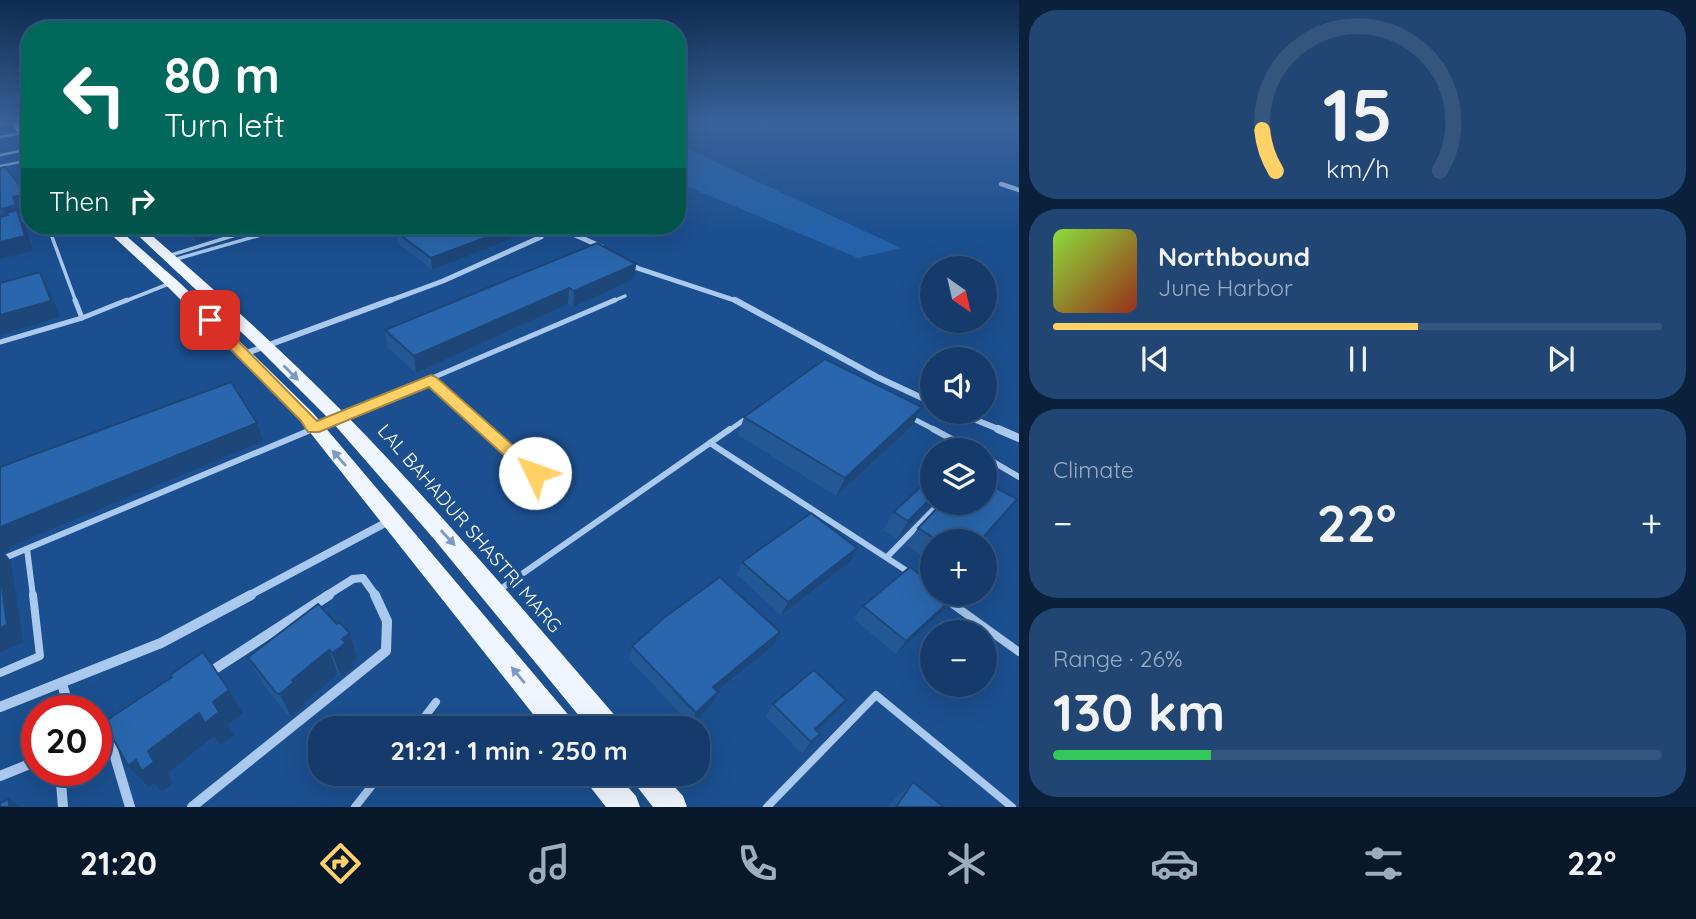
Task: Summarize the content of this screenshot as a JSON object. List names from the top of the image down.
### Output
{
  "streets": {
    "main road": ["LAL BAHADUR SHASTRI MARG"]
  },
  "north": "bottom right",
  "page": {
    "turn": ["80 m", "Turn left"],
    "then": "Then",
    "song": ["Northbound", "June Harbor"],
    "map_buttons": ["+", "−"],
    "tile": [
      "Climate",
      ["Range · 26%", "130 km"]
    ],
    "heat": ["−", "22°", "+"],
    "limit": "20",
    "trip": "21:21 · 1 min · 250 m",
    "tabs": ["21:20", "22°"],
    "gauge": ["15", "km/h"]
  }
}
